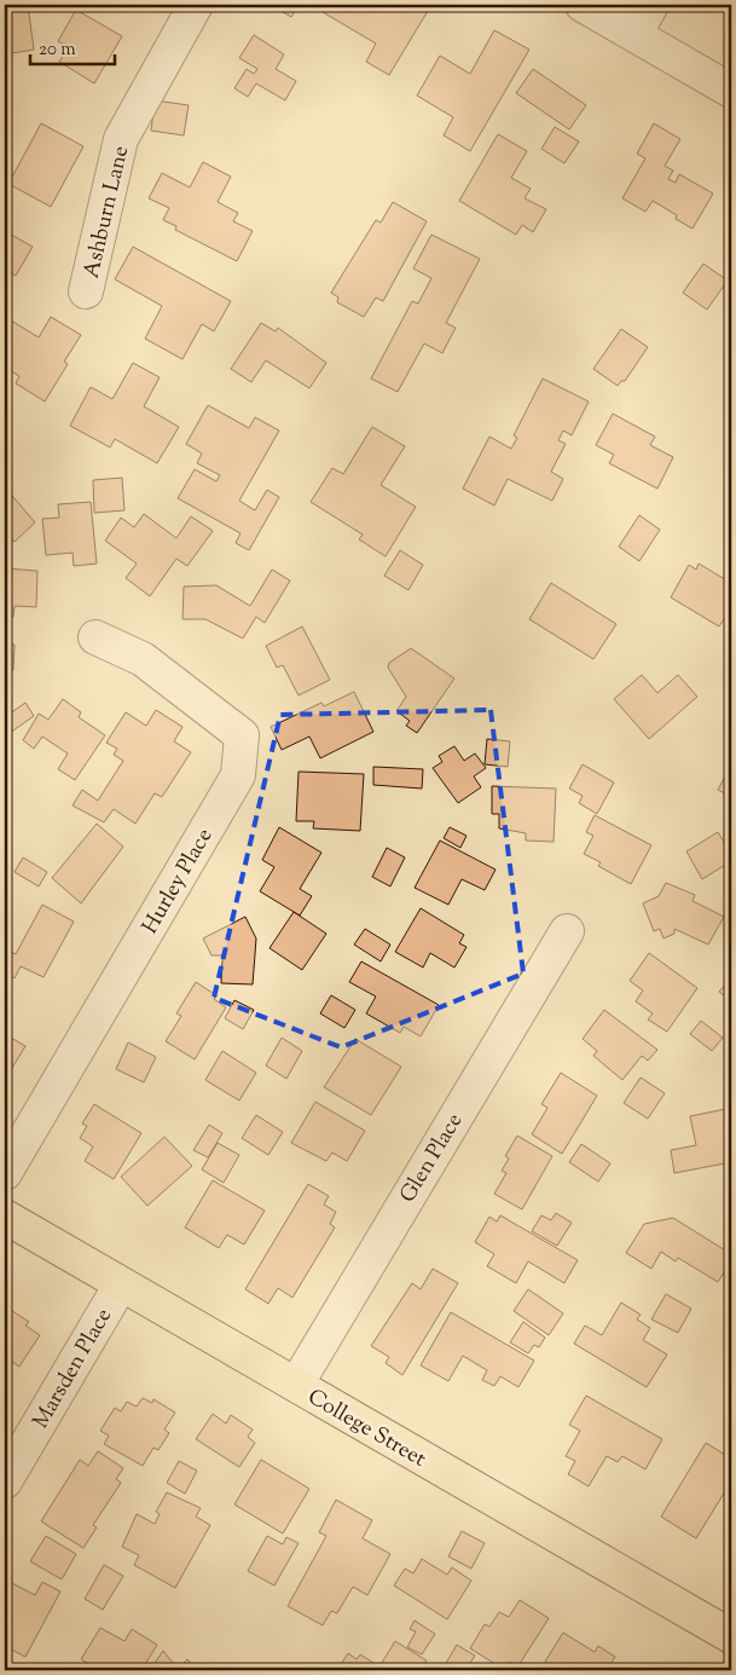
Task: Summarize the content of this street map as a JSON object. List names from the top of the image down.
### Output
{
  "streets": {
    "main road": ["College Street"],
    "street": [
      "Ashburn Lane",
      "Hurley Place",
      "Glen Place",
      "Marsden Place"
    ]
  },
  "crossings": [
    ["Glen Place", "College Street"],
    ["Marsden Place", "College Street"]
  ],
  "scale_bar": "20 m"
}
